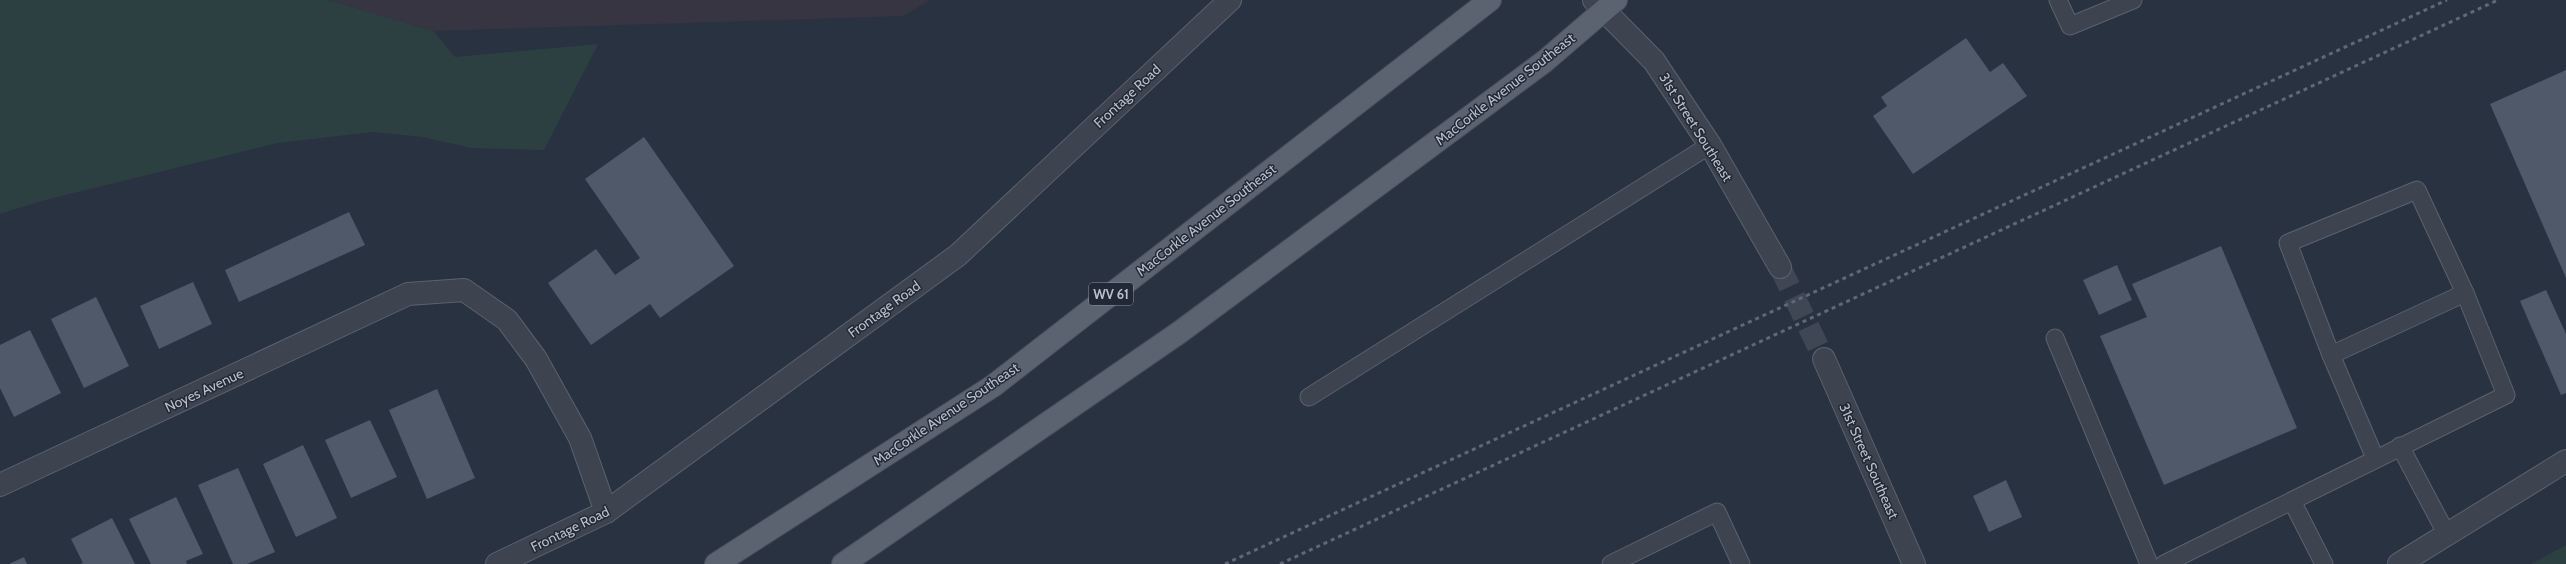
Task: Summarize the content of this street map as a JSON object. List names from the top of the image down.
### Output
{
  "streets": {
    "main road": ["MacCorkle Avenue Southeast", "WV 61"],
    "street": ["Frontage Road", "31st Street Southeast", "Noyes Avenue"]
  },
  "crossings": [
    ["MacCorkle Avenue Southeast", "31st Street Southeast"],
    ["Frontage Road", "Noyes Avenue"]
  ]
}
